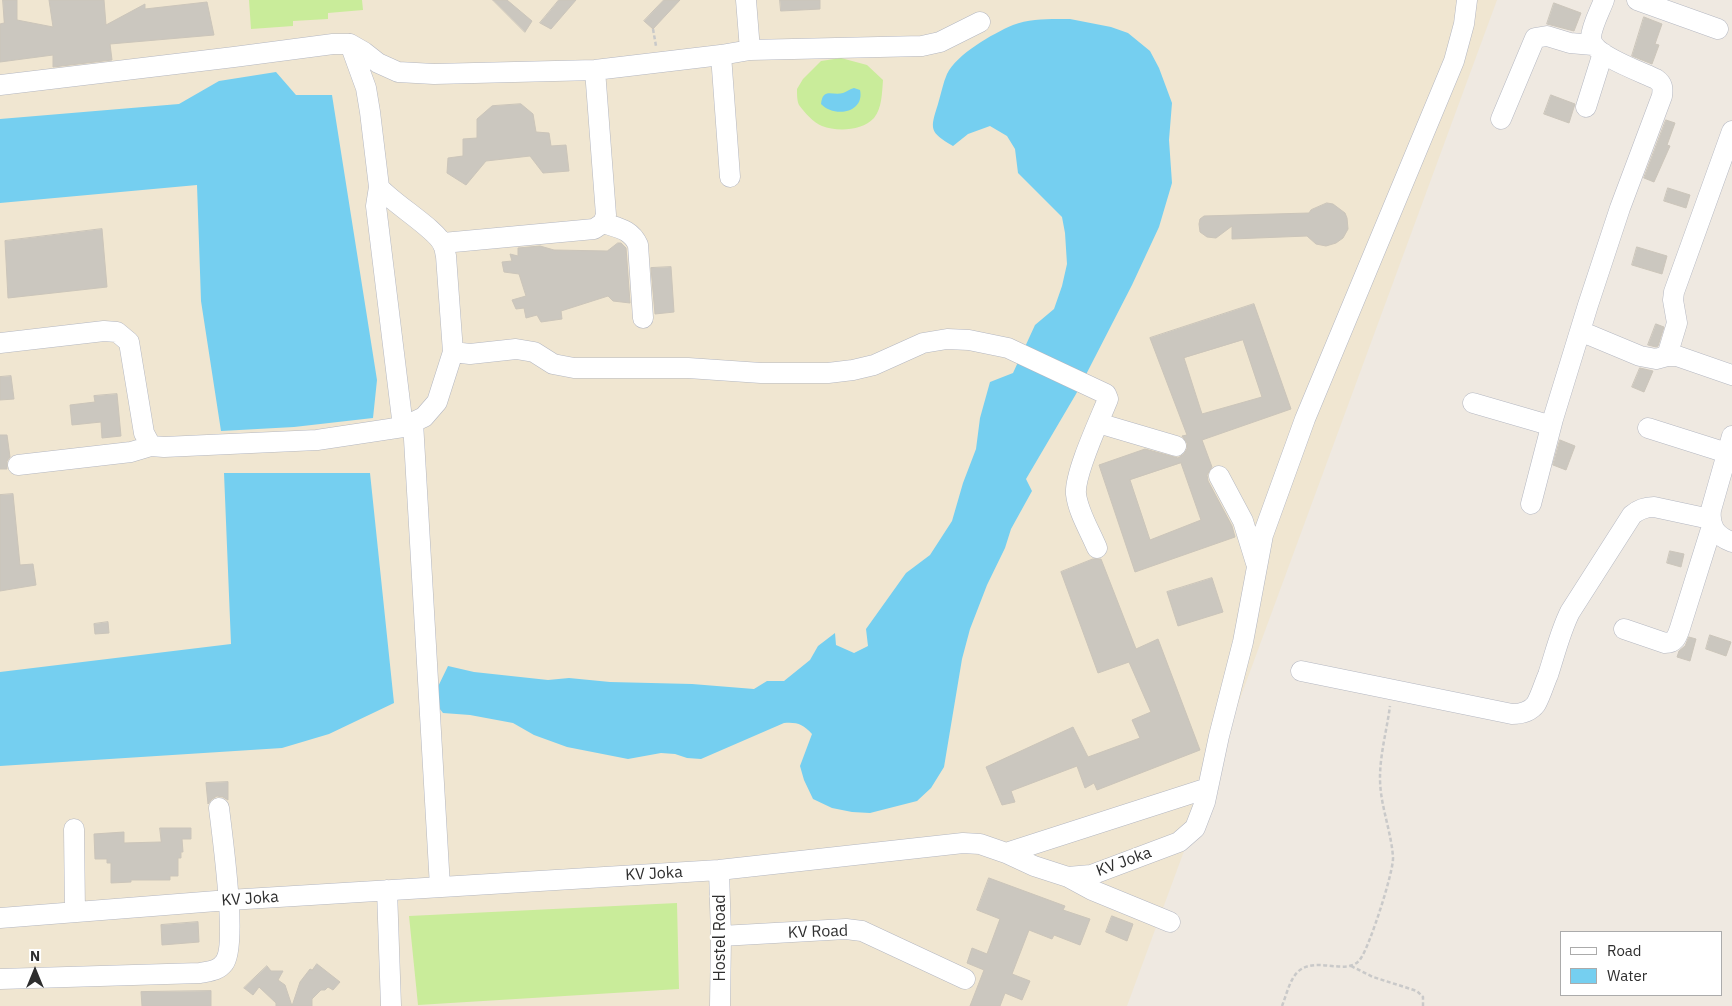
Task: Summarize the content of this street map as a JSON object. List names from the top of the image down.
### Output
{
  "streets": {
    "street": ["KV Joka", "KV Road", "Hostel Road"]
  },
  "crossings": [
    ["KV Joka", "Hostel Road"],
    ["KV Road", "Hostel Road"]
  ],
  "legend": ["Road", "Water"],
  "north": "top"
}
